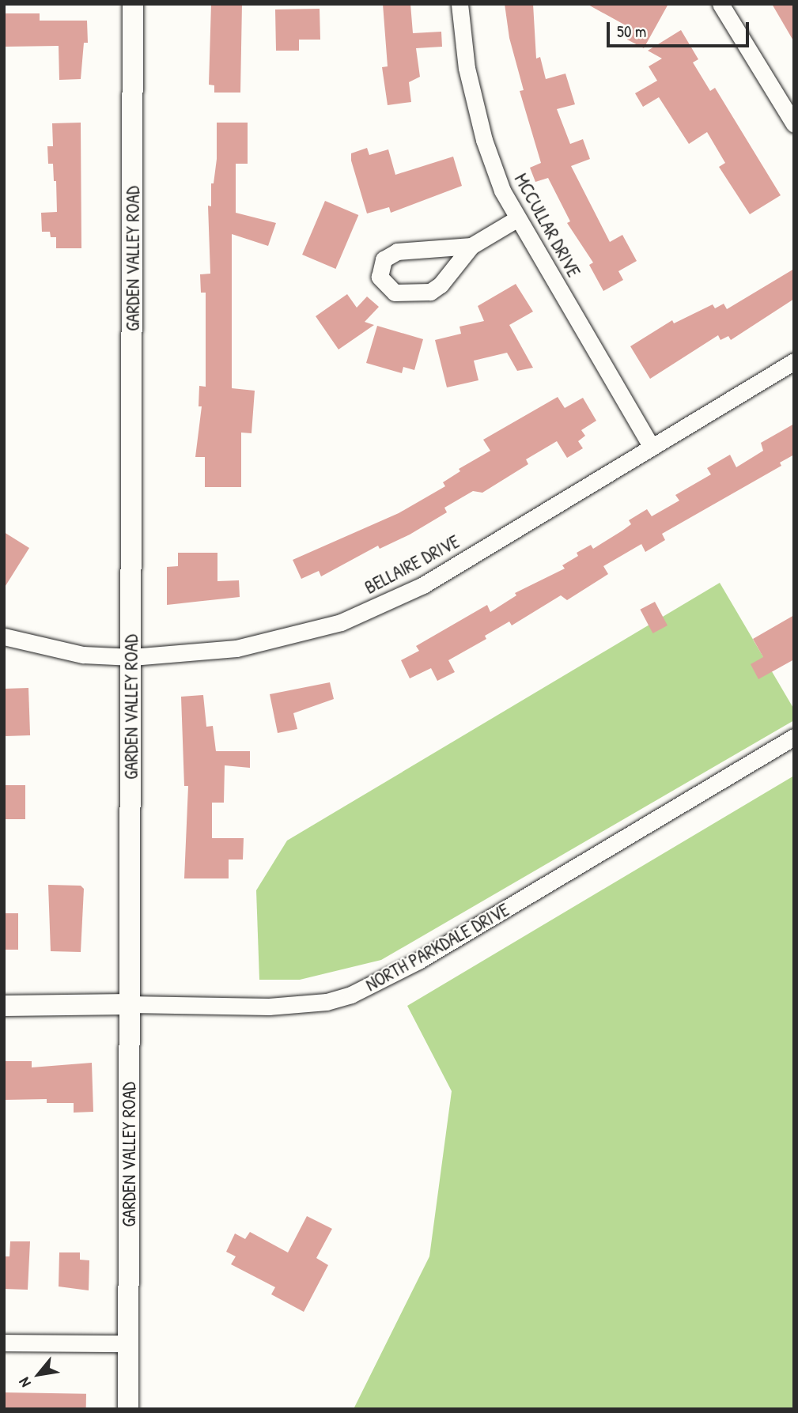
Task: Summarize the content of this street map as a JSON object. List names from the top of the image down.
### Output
{
  "streets": {
    "street": [
      "MCCULLAR DRIVE",
      "GARDEN VALLEY ROAD",
      "BELLAIRE DRIVE",
      "NORTH PARKDALE DRIVE"
    ]
  },
  "crossings": [
    ["MCCULLAR DRIVE", "BELLAIRE DRIVE"],
    ["GARDEN VALLEY ROAD", "BELLAIRE DRIVE"],
    ["GARDEN VALLEY ROAD", "NORTH PARKDALE DRIVE"]
  ],
  "scale_bar": "50 m",
  "north": "bottom left"
}
